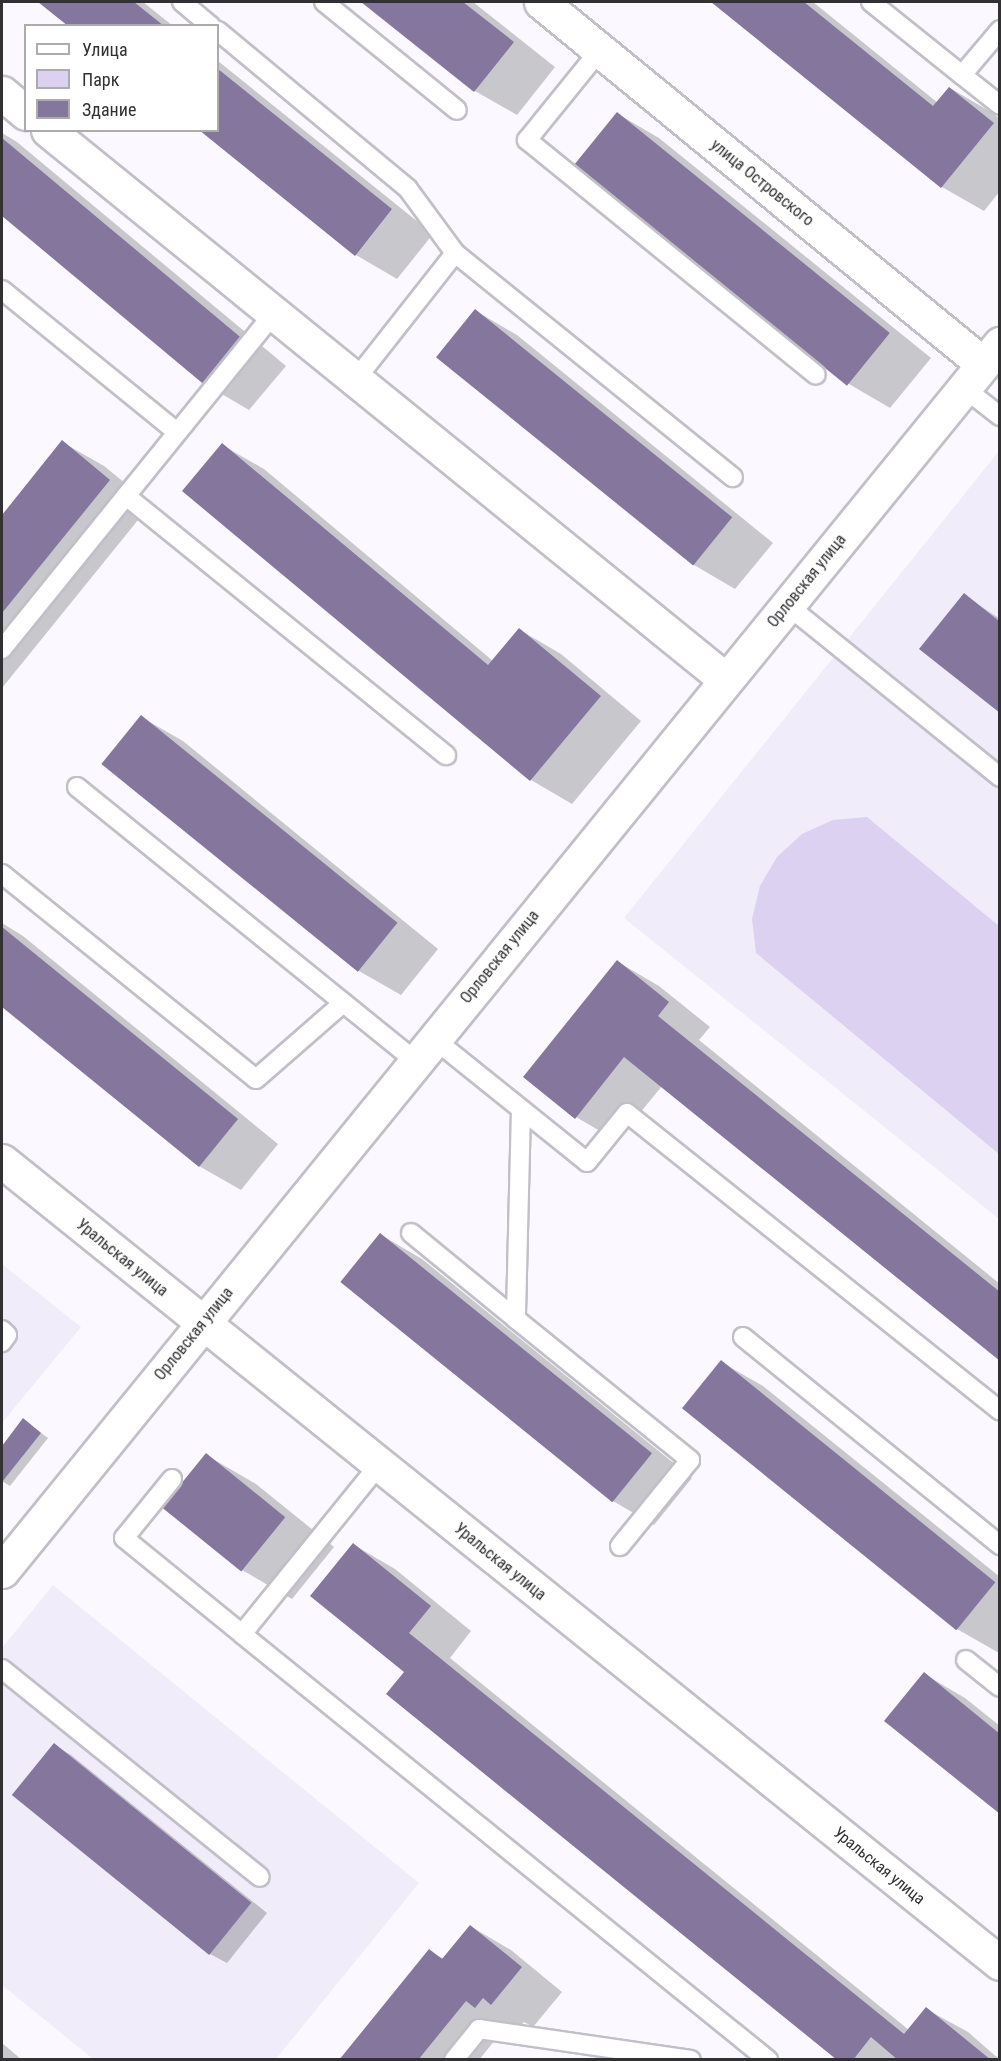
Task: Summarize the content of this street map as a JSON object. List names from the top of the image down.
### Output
{
  "streets": {
    "street": ["улица Островского", "Орловская улица", "Уральская улица"]
  },
  "crossings": [
    ["улица Островского", "Орловская улица"],
    ["Орловская улица", "Уральская улица"]
  ],
  "legend": ["Улица", "Парк", "Здание"]
}
